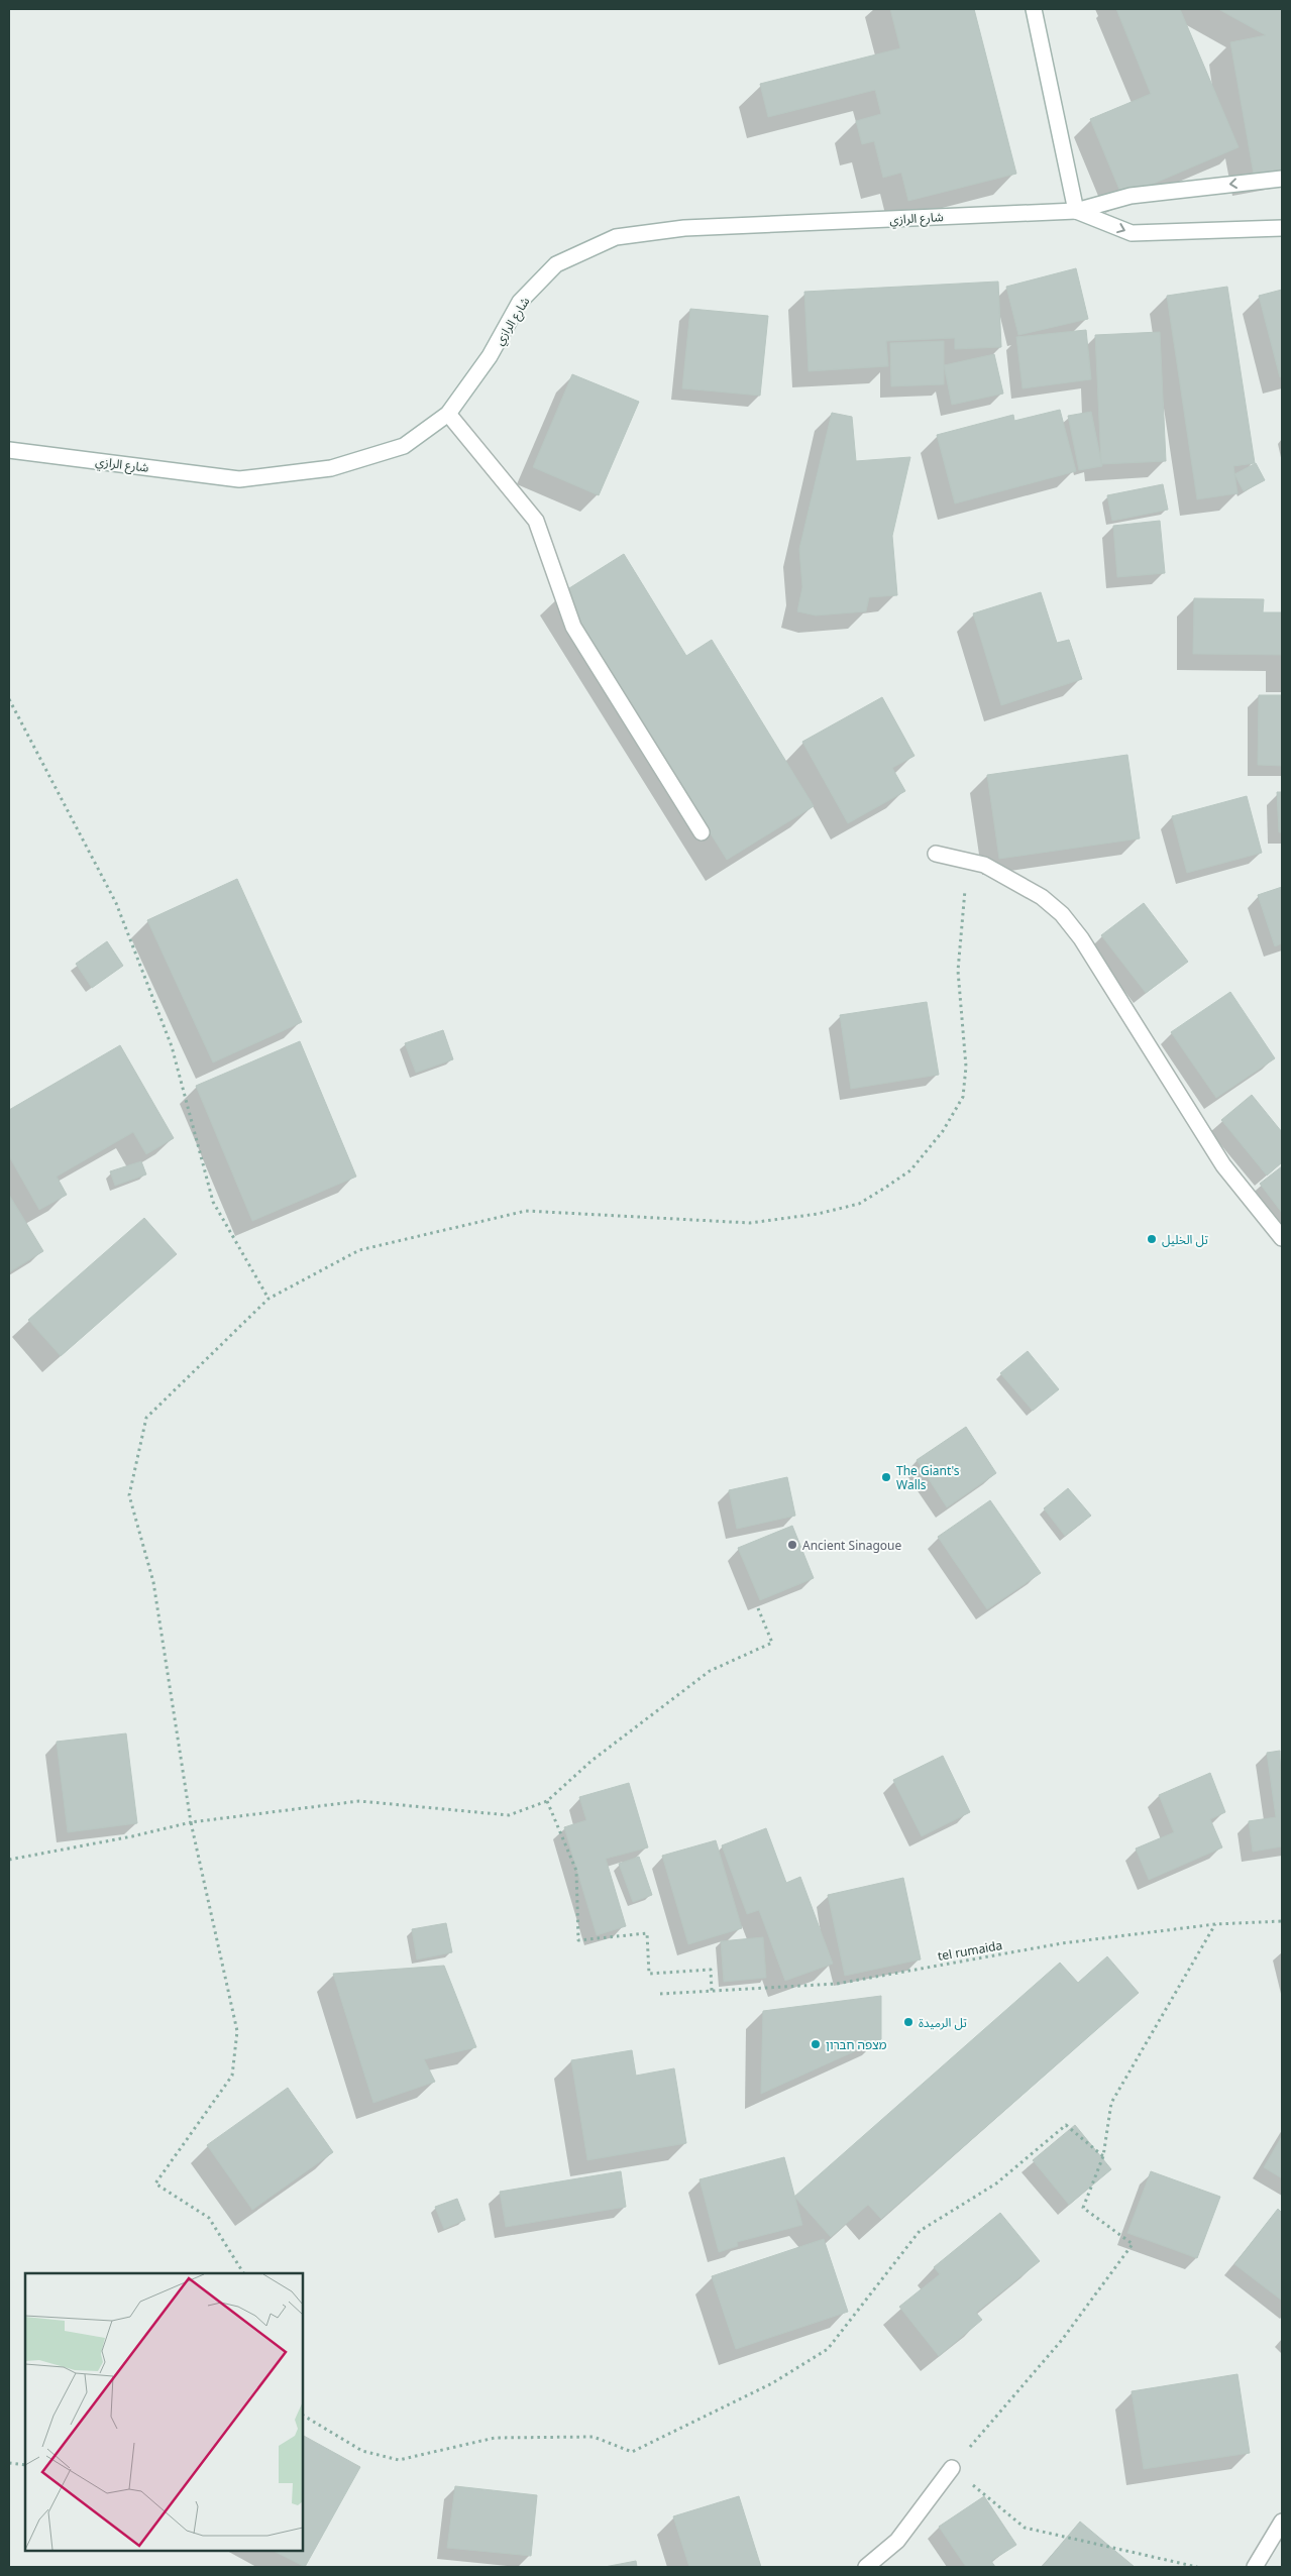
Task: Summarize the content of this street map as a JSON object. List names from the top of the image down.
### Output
{
  "streets": {
    "main road": ["شارع الرازي"],
    "path": ["tel rumaida"]
  },
  "places": [
    "تل الخليل",
    "The Giant's Walls",
    "Ancient Sinagoue",
    "تل الرميدة",
    "מצפה חברון"
  ]
}
